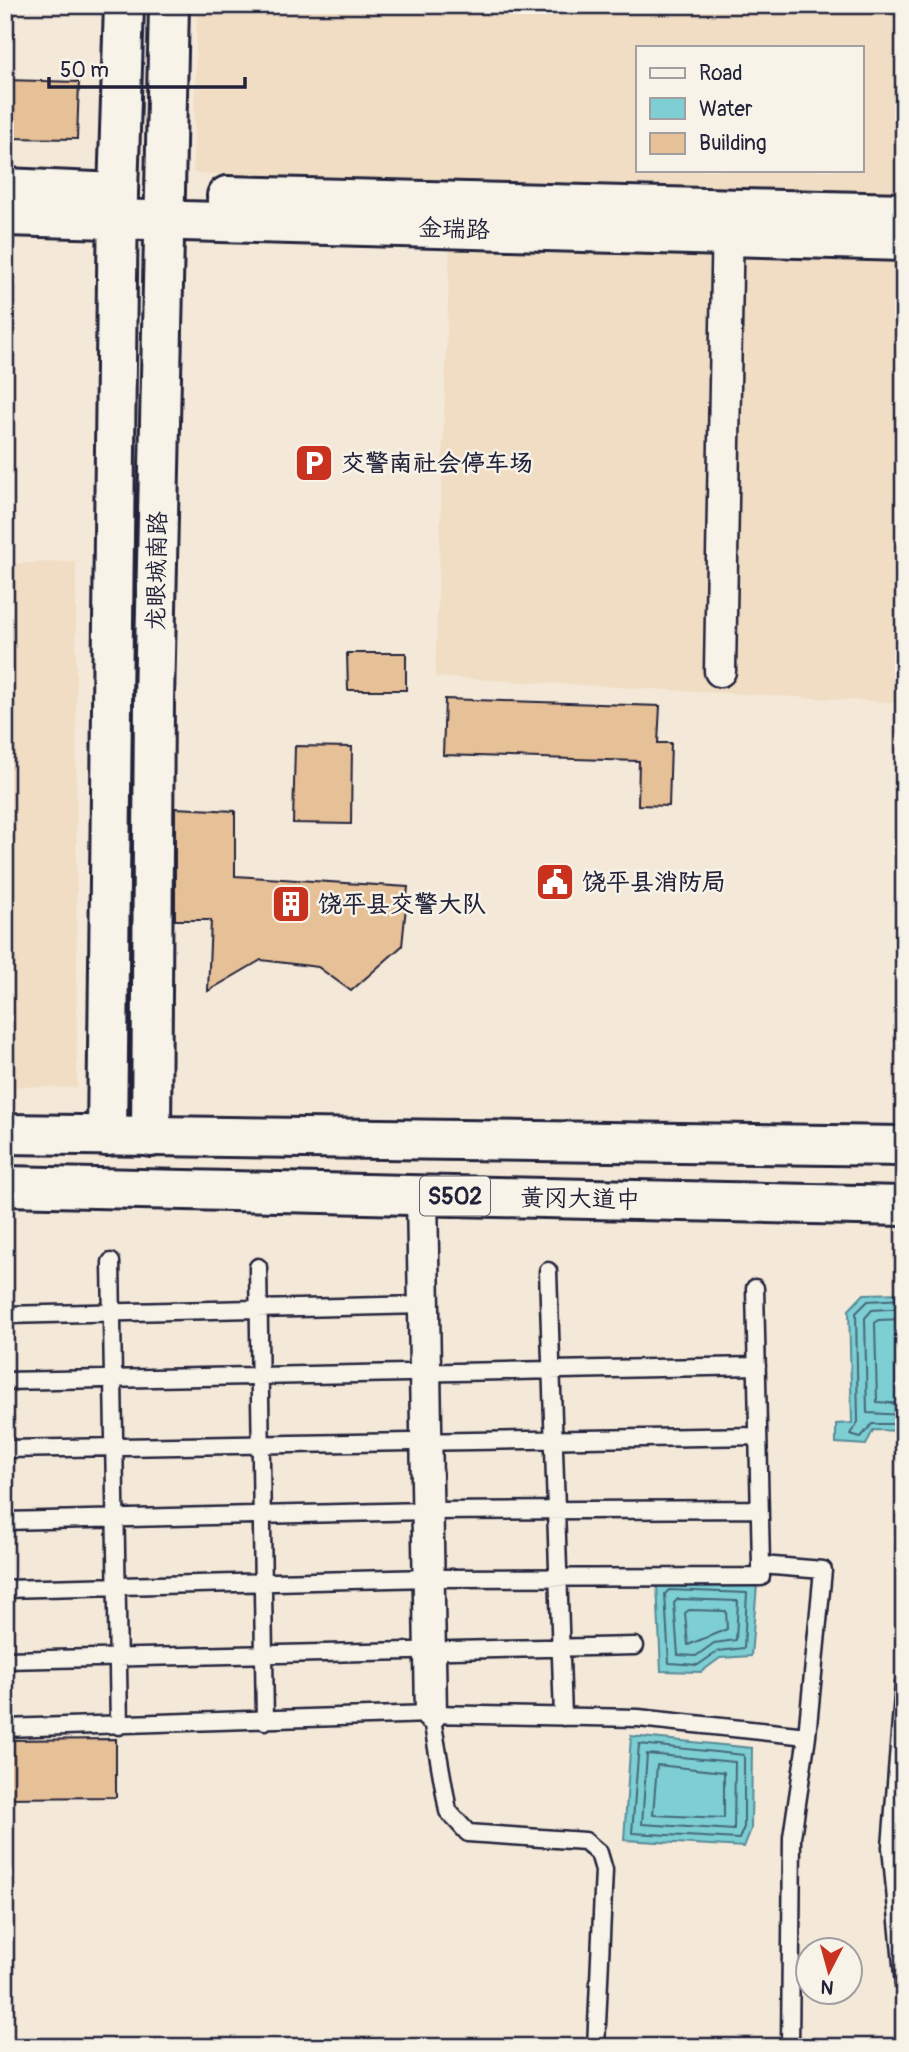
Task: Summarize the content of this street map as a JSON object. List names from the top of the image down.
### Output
{
  "streets": {
    "main road": [
      "金瑞路",
      "龙眼城南路",
      "S502",
      "黄冈大道中"
    ]
  },
  "crossings": [
    ["金瑞路", "龙眼城南路"],
    ["龙眼城南路", "S502"]
  ],
  "places": {
    "parking": ["交警南社会停车场"],
    "public building": ["饶平县消防局"],
    "building": ["饶平县交警大队"]
  },
  "legend": ["Road", "Water", "Building"],
  "scale_bar": "50 m",
  "north": "bottom"
}
